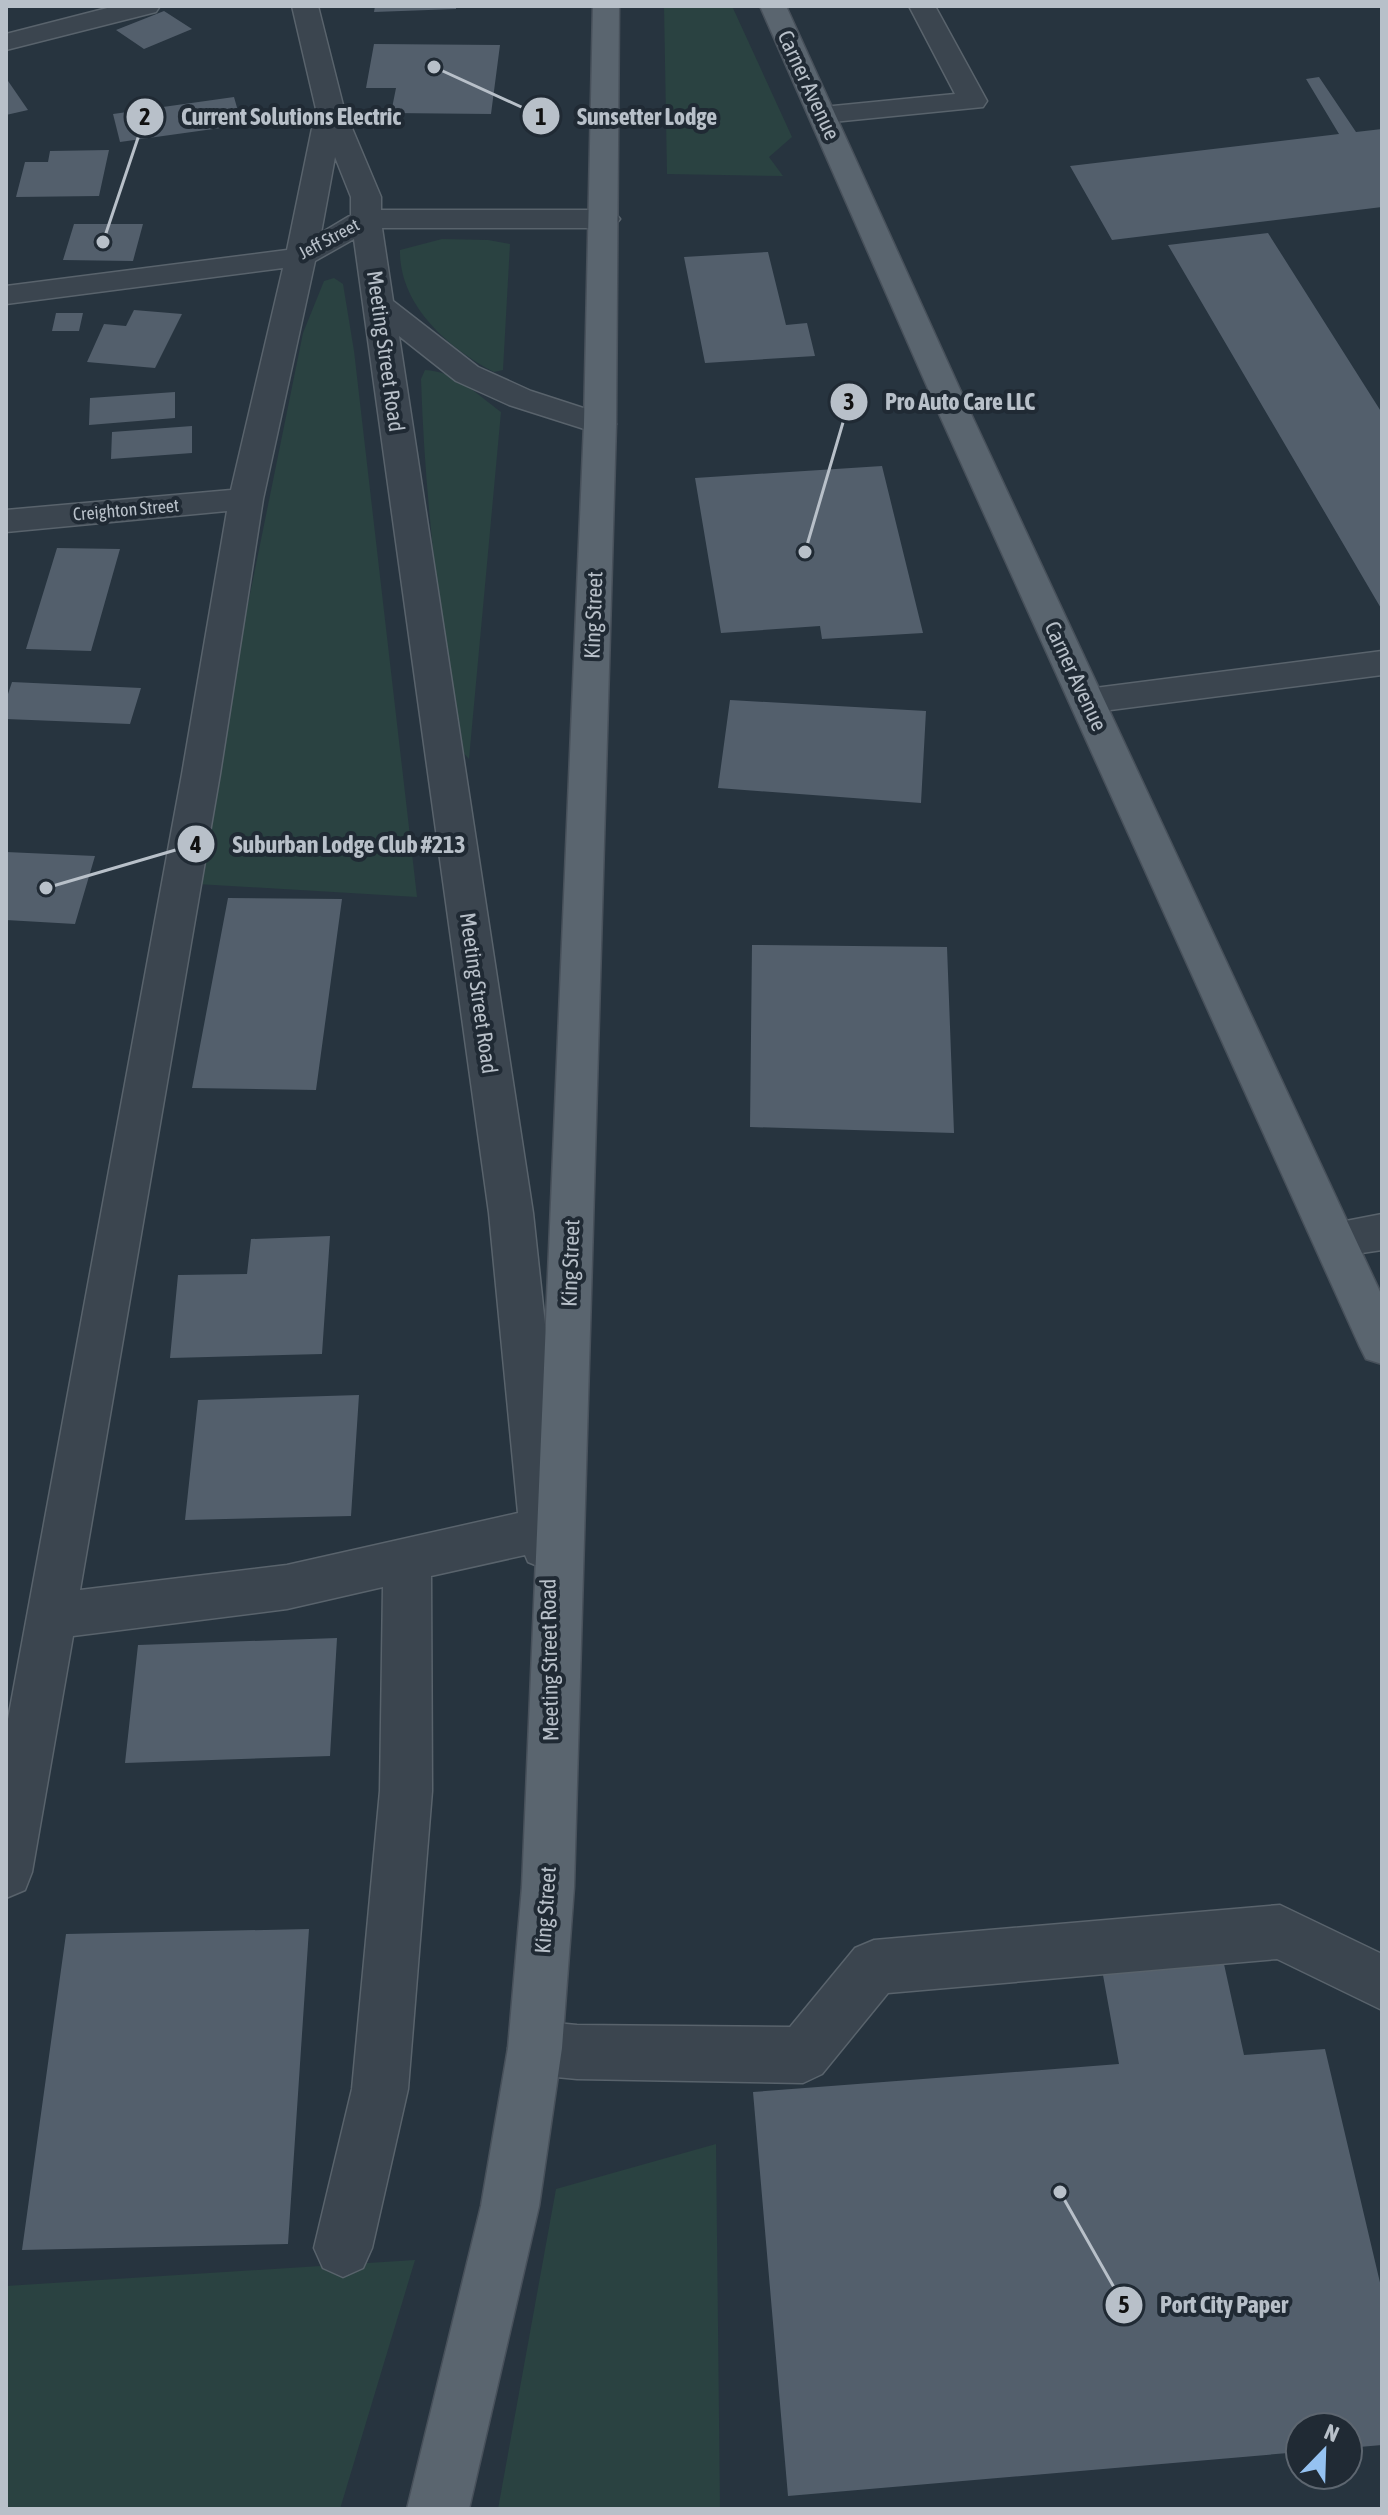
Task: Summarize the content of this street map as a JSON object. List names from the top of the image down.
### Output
{
  "streets": {
    "main road": ["Carner Avenue", "King Street"],
    "street": ["Jeff Street", "Meeting Street Road", "Creighton Street"]
  },
  "crossings": [
    ["Jeff Street", "Meeting Street Road"],
    ["Jeff Street", "King Street"],
    ["Meeting Street Road", "Creighton Street"],
    ["Meeting Street Road", "King Street"]
  ],
  "places": [
    "Sunsetter Lodge",
    "Current Solutions Electric",
    "Pro Auto Care LLC",
    "Suburban Lodge Club #213",
    "Port City Paper"
  ],
  "north": "top right"
}
